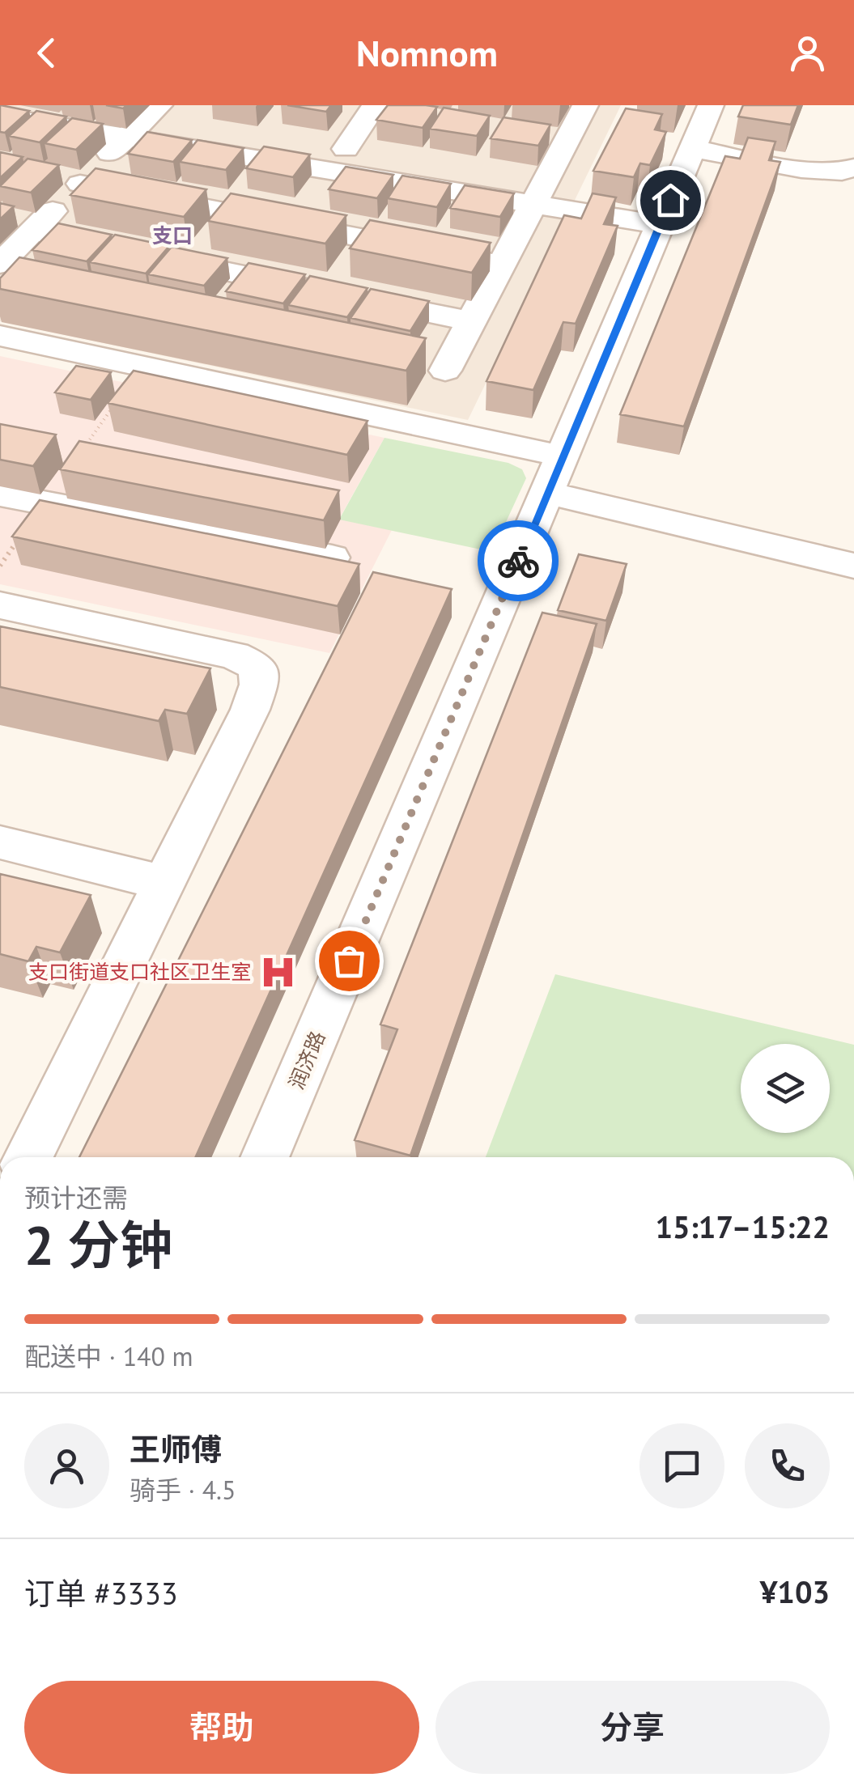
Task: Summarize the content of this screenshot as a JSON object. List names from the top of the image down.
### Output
{
  "streets": {
    "street": ["润济路"]
  },
  "districts": ["支口"],
  "places": {
    "hospital": ["支口街道支口社区卫生室"]
  },
  "page": {
    "header": "Nomnom",
    "heading": ["2 分钟", "预计还需", "15:17–15:22"],
    "panel": [
      "王师傅",
      "骑手 · 4.5",
      "订单 #3333",
      "¥103"
    ],
    "bar": "配送中 · 140 m",
    "buttons": ["帮助", "分享"]
  }
}
